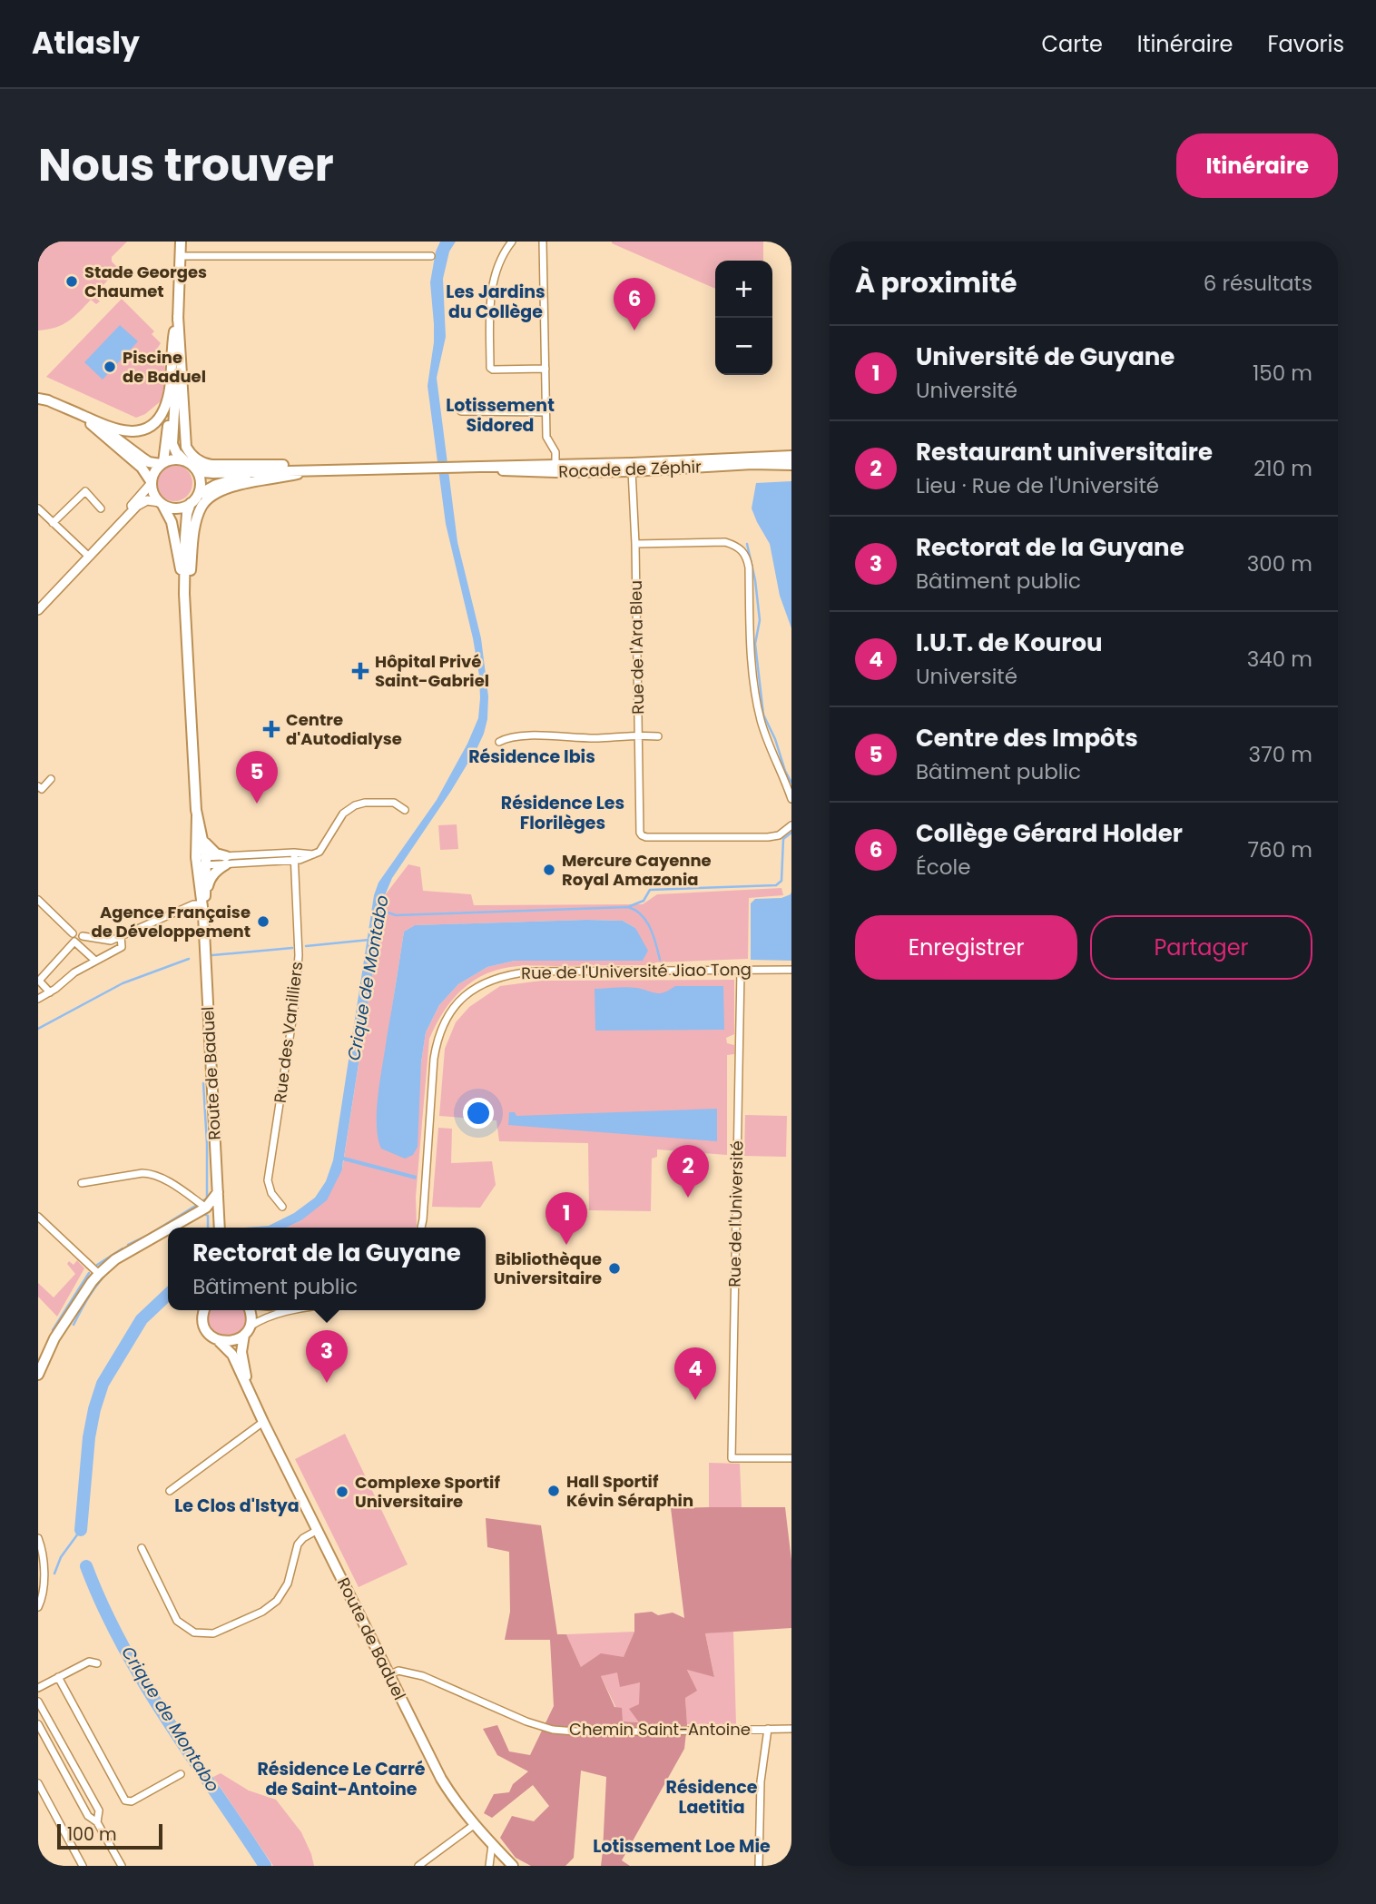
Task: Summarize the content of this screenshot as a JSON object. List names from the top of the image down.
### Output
{
  "streets": {
    "main road": ["Rocade de Zéphir", "Route de Baduel"],
    "street": [
      "Rue de l'Ara Bleu",
      "Rue de l'Université Jiao Tong",
      "Rue des Vanilliers",
      "Rue de l'Université",
      "Chemin Saint-Antoine"
    ]
  },
  "crossings": [
    ["Rocade de Zéphir", "Rue de l'Ara Bleu"],
    ["Rocade de Zéphir", "Route de Baduel"],
    ["Rue de l'Université Jiao Tong", "Rue de l'Université"],
    ["Route de Baduel", "Chemin Saint-Antoine"]
  ],
  "districts": [
    "Les Jardins du Collège",
    "Lotissement Sidored",
    "Résidence Ibis",
    "Résidence Les Florilèges",
    "Le Clos d'Istya",
    "Résidence Le Carré de Saint-Antoine",
    "Résidence Laetitia",
    "Lotissement Loe Mie"
  ],
  "water": ["Crique de Montabo"],
  "places": {
    "other": [
      "Stade Georges Chaumet",
      "Piscine de Baduel",
      "Mercure Cayenne Royal Amazonia",
      "Agence Française de Développement",
      "Bibliothèque Universitaire",
      "Hall Sportif Kévin Séraphin",
      "Complexe Sportif Universitaire"
    ],
    "health": ["Hôpital Privé Saint-Gabriel", "Centre d'Autodialyse"]
  },
  "scale_bar": "100 m",
  "page": {
    "header": "Atlasly",
    "nav": ["Carte", "Itinéraire", "Favoris"],
    "title": "Nous trouver",
    "buttons": [
      "Itinéraire",
      ["Enregistrer", "Partager"]
    ],
    "heading": ["À proximité", "6 résultats"],
    "map_buttons": ["+", "−"],
    "pins": [
      "6",
      "5",
      "2",
      "1",
      "3",
      "4"
    ],
    "list": [
      {
        "mark": "1",
        "name": "Université de Guyane",
        "note": "Université",
        "value": "150 m"
      },
      {
        "mark": "2",
        "name": "Restaurant universitaire",
        "note": "Lieu · Rue de l'Université",
        "value": "210 m"
      },
      {
        "mark": "3",
        "name": "Rectorat de la Guyane",
        "note": "Bâtiment public",
        "value": "300 m"
      },
      {
        "mark": "4",
        "name": "I.U.T. de Kourou",
        "note": "Université",
        "value": "340 m"
      },
      {
        "mark": "5",
        "name": "Centre des Impôts",
        "note": "Bâtiment public",
        "value": "370 m"
      },
      {
        "mark": "6",
        "name": "Collège Gérard Holder",
        "note": "École",
        "value": "760 m"
      }
    ],
    "popup": ["Rectorat de la Guyane", "Bâtiment public"],
    "scale": "100 m"
  }
}
